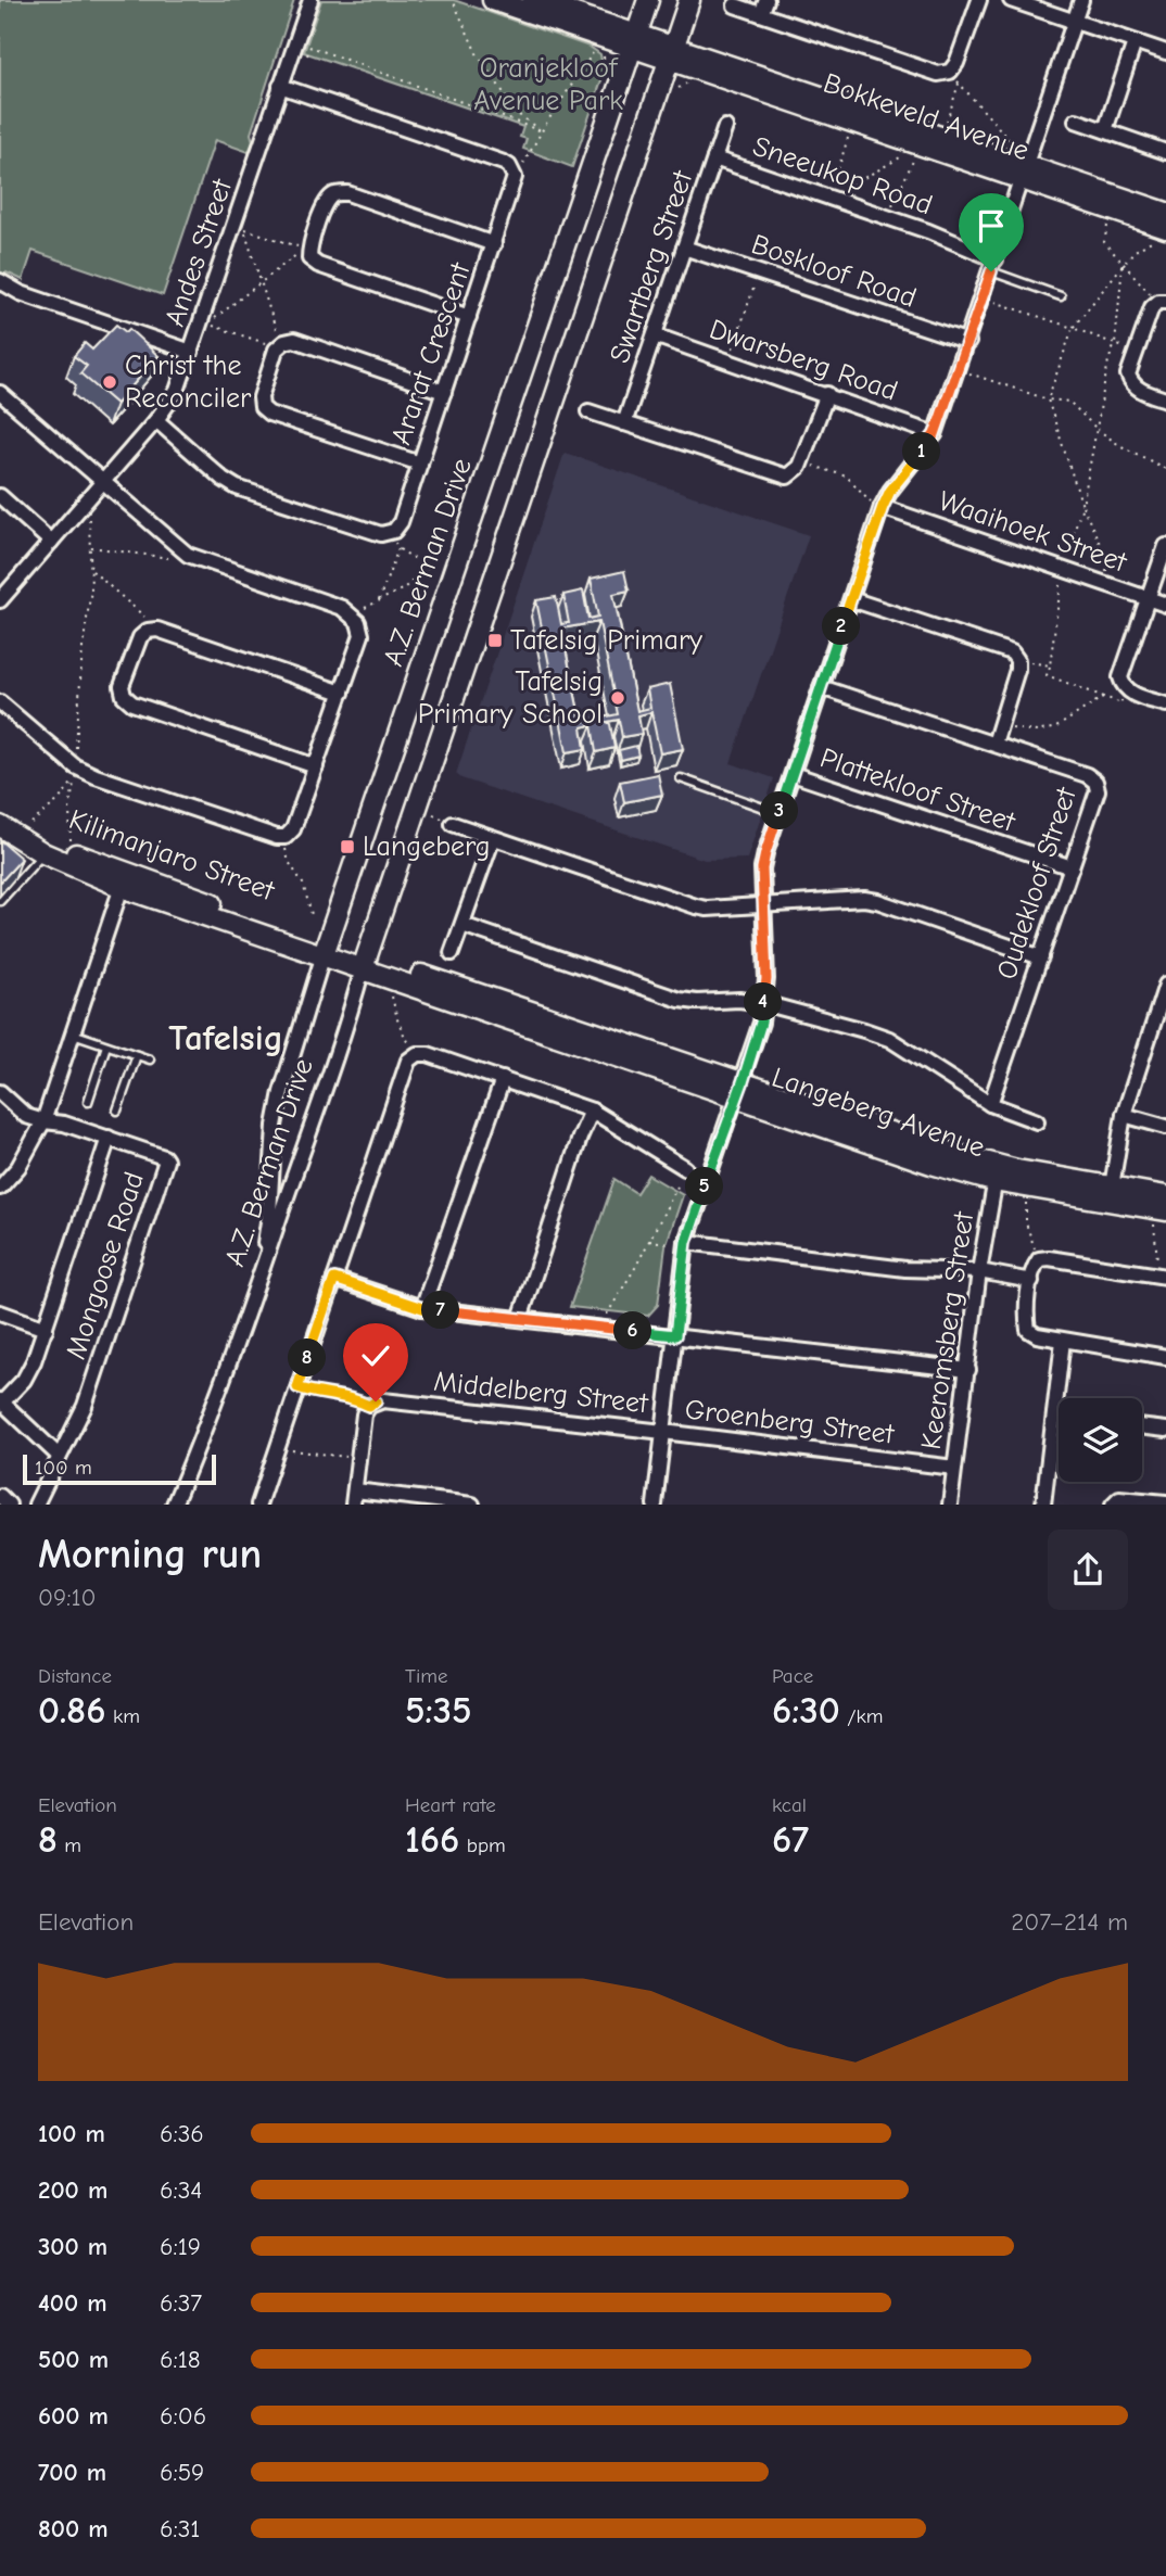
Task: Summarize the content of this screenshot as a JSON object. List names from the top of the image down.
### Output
{
  "streets": {
    "street": [
      "Bokkeveld Avenue",
      "Sneeukop Road",
      "Andes Street",
      "Swartberg Street",
      "Boskloof Road",
      "Ararat Crescent",
      "Dwarsberg Road",
      "Waaihoek Street",
      "A.Z. Berman Drive",
      "Plattekloof Street",
      "Kilimanjaro Street",
      "Oudekloof Street",
      "Langeberg Avenue",
      "Mongoose Road",
      "Keeromsberg Street",
      "Middelberg Street",
      "Groenberg Street"
    ]
  },
  "crossings": [
    ["Bokkeveld Avenue", "A.Z. Berman Drive"],
    ["Sneeukop Road", "Swartberg Street"],
    ["Swartberg Street", "Boskloof Road"],
    ["Swartberg Street", "Dwarsberg Road"],
    ["A.Z. Berman Drive", "Kilimanjaro Street"],
    ["A.Z. Berman Drive", "Langeberg Avenue"],
    ["Plattekloof Street", "Oudekloof Street"],
    ["Kilimanjaro Street", "Langeberg Avenue"],
    ["Langeberg Avenue", "Keeromsberg Street"],
    ["Keeromsberg Street", "Groenberg Street"],
    ["Middelberg Street", "Groenberg Street"]
  ],
  "districts": ["Tafelsig"],
  "parks": ["Oranjekloof Avenue Park"],
  "places": {
    "other": ["Christ the Reconciler", "Tafelsig Primary School"],
    "transit": ["Tafelsig Primary", "Langeberg"]
  },
  "scale_bar": "100 m",
  "page": {
    "pins": [
      "1",
      "2",
      "3",
      "4",
      "5",
      "7",
      "6",
      "8"
    ],
    "scale": "100 m",
    "heading": ["Morning run", "09:10"],
    "stats": [
      ["Distance", "0.86 km"],
      ["Time", "5:35"],
      ["Pace", "6:30 /km"],
      ["Elevation", "8 m"],
      ["Heart rate", "166 bpm"],
      ["kcal", "67"]
    ],
    "chart": ["Elevation", "207–214 m"],
    "list": [
      {
        "name": "100 m",
        "note": "6:36"
      },
      {
        "name": "200 m",
        "note": "6:34"
      },
      {
        "name": "300 m",
        "note": "6:19"
      },
      {
        "name": "400 m",
        "note": "6:37"
      },
      {
        "name": "500 m",
        "note": "6:18"
      },
      {
        "name": "600 m",
        "note": "6:06"
      },
      {
        "name": "700 m",
        "note": "6:59"
      },
      {
        "name": "800 m",
        "note": "6:31"
      }
    ]
  }
}
